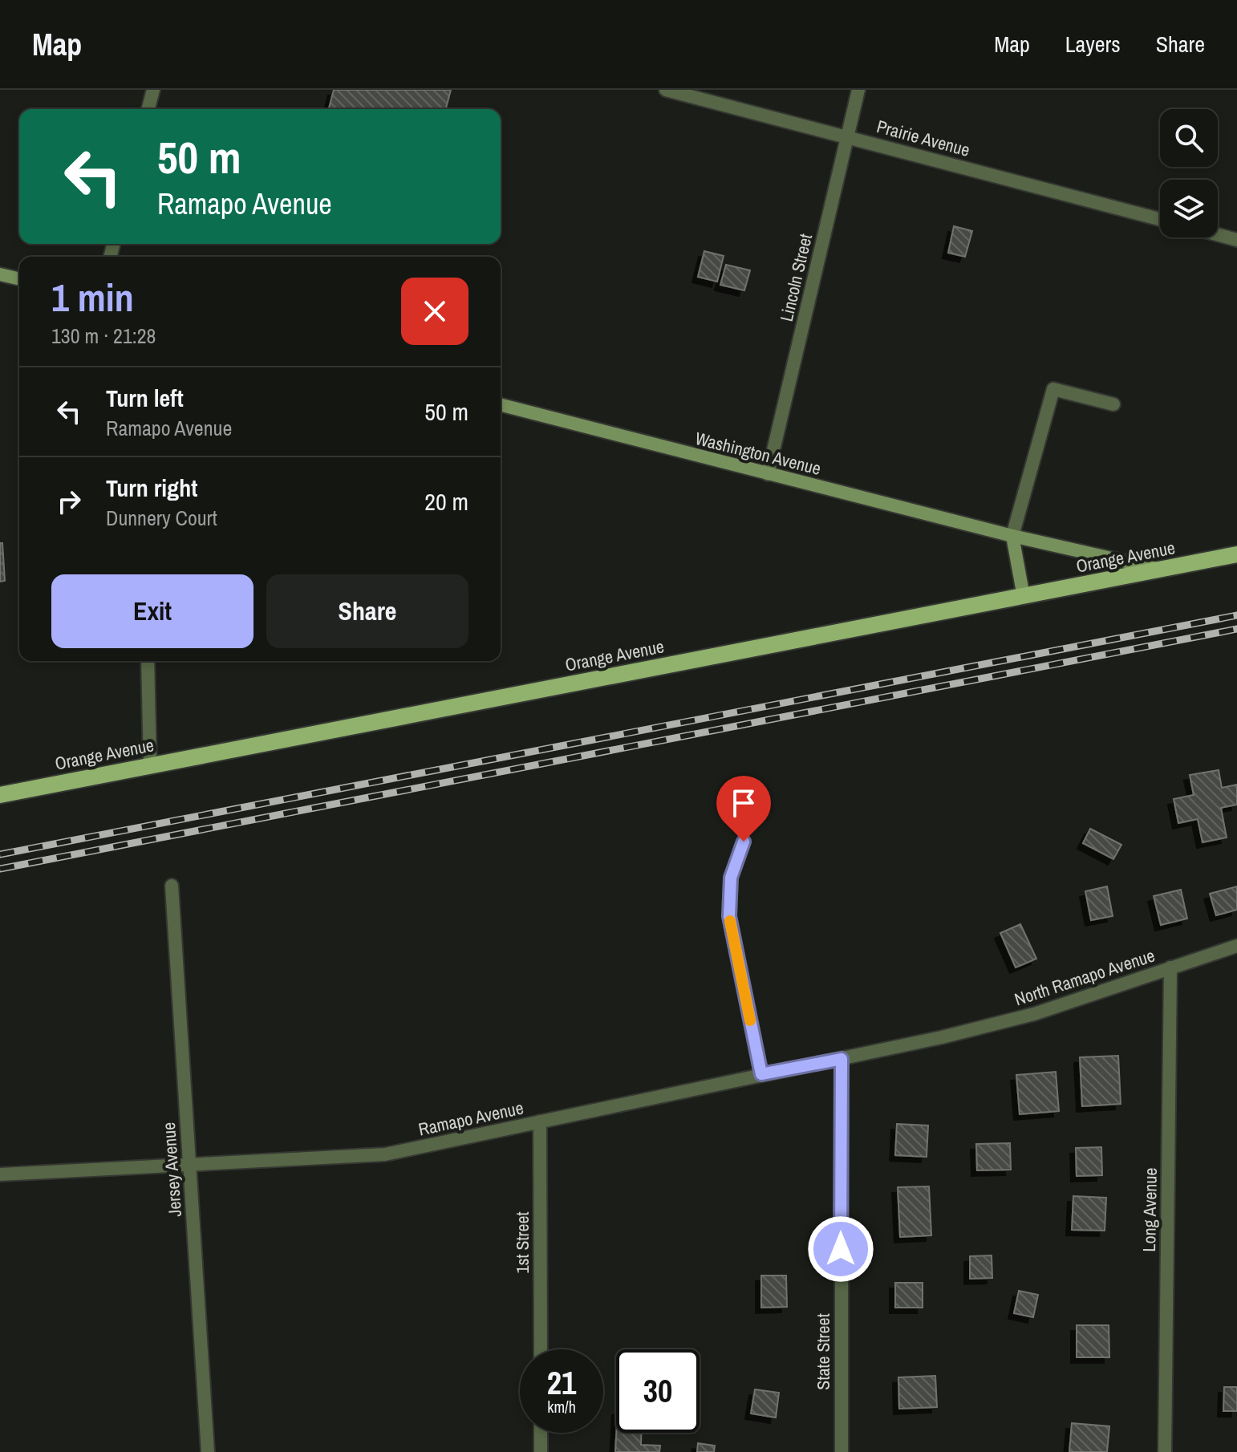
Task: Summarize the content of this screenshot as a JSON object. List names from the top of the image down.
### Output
{
  "streets": {
    "main road": ["Orange Avenue"],
    "street": [
      "Prairie Avenue",
      "Lincoln Street",
      "Washington Avenue",
      "North Ramapo Avenue",
      "Ramapo Avenue",
      "Jersey Avenue",
      "Long Avenue",
      "1st Street",
      "State Street"
    ]
  },
  "crossings": [
    ["Prairie Avenue", "Lincoln Street"],
    ["Lincoln Street", "Washington Avenue"],
    ["Washington Avenue", "Orange Avenue"],
    ["North Ramapo Avenue", "Ramapo Avenue"],
    ["North Ramapo Avenue", "Long Avenue"],
    ["Ramapo Avenue", "Jersey Avenue"],
    ["Ramapo Avenue", "1st Street"],
    ["Ramapo Avenue", "State Street"]
  ],
  "page": {
    "header": "Map",
    "nav": ["Map", "Layers", "Share"],
    "turn": ["50 m", "Ramapo Avenue"],
    "heading": ["1 min", "130 m · 21:28"],
    "list": [
      {
        "name": "Turn left",
        "note": "Ramapo Avenue",
        "value": "50 m"
      },
      {
        "name": "Turn right",
        "note": "Dunnery Court",
        "value": "20 m"
      }
    ],
    "buttons": ["Exit", "Share"],
    "speed": "21 km/h",
    "limit": "30"
  }
}
